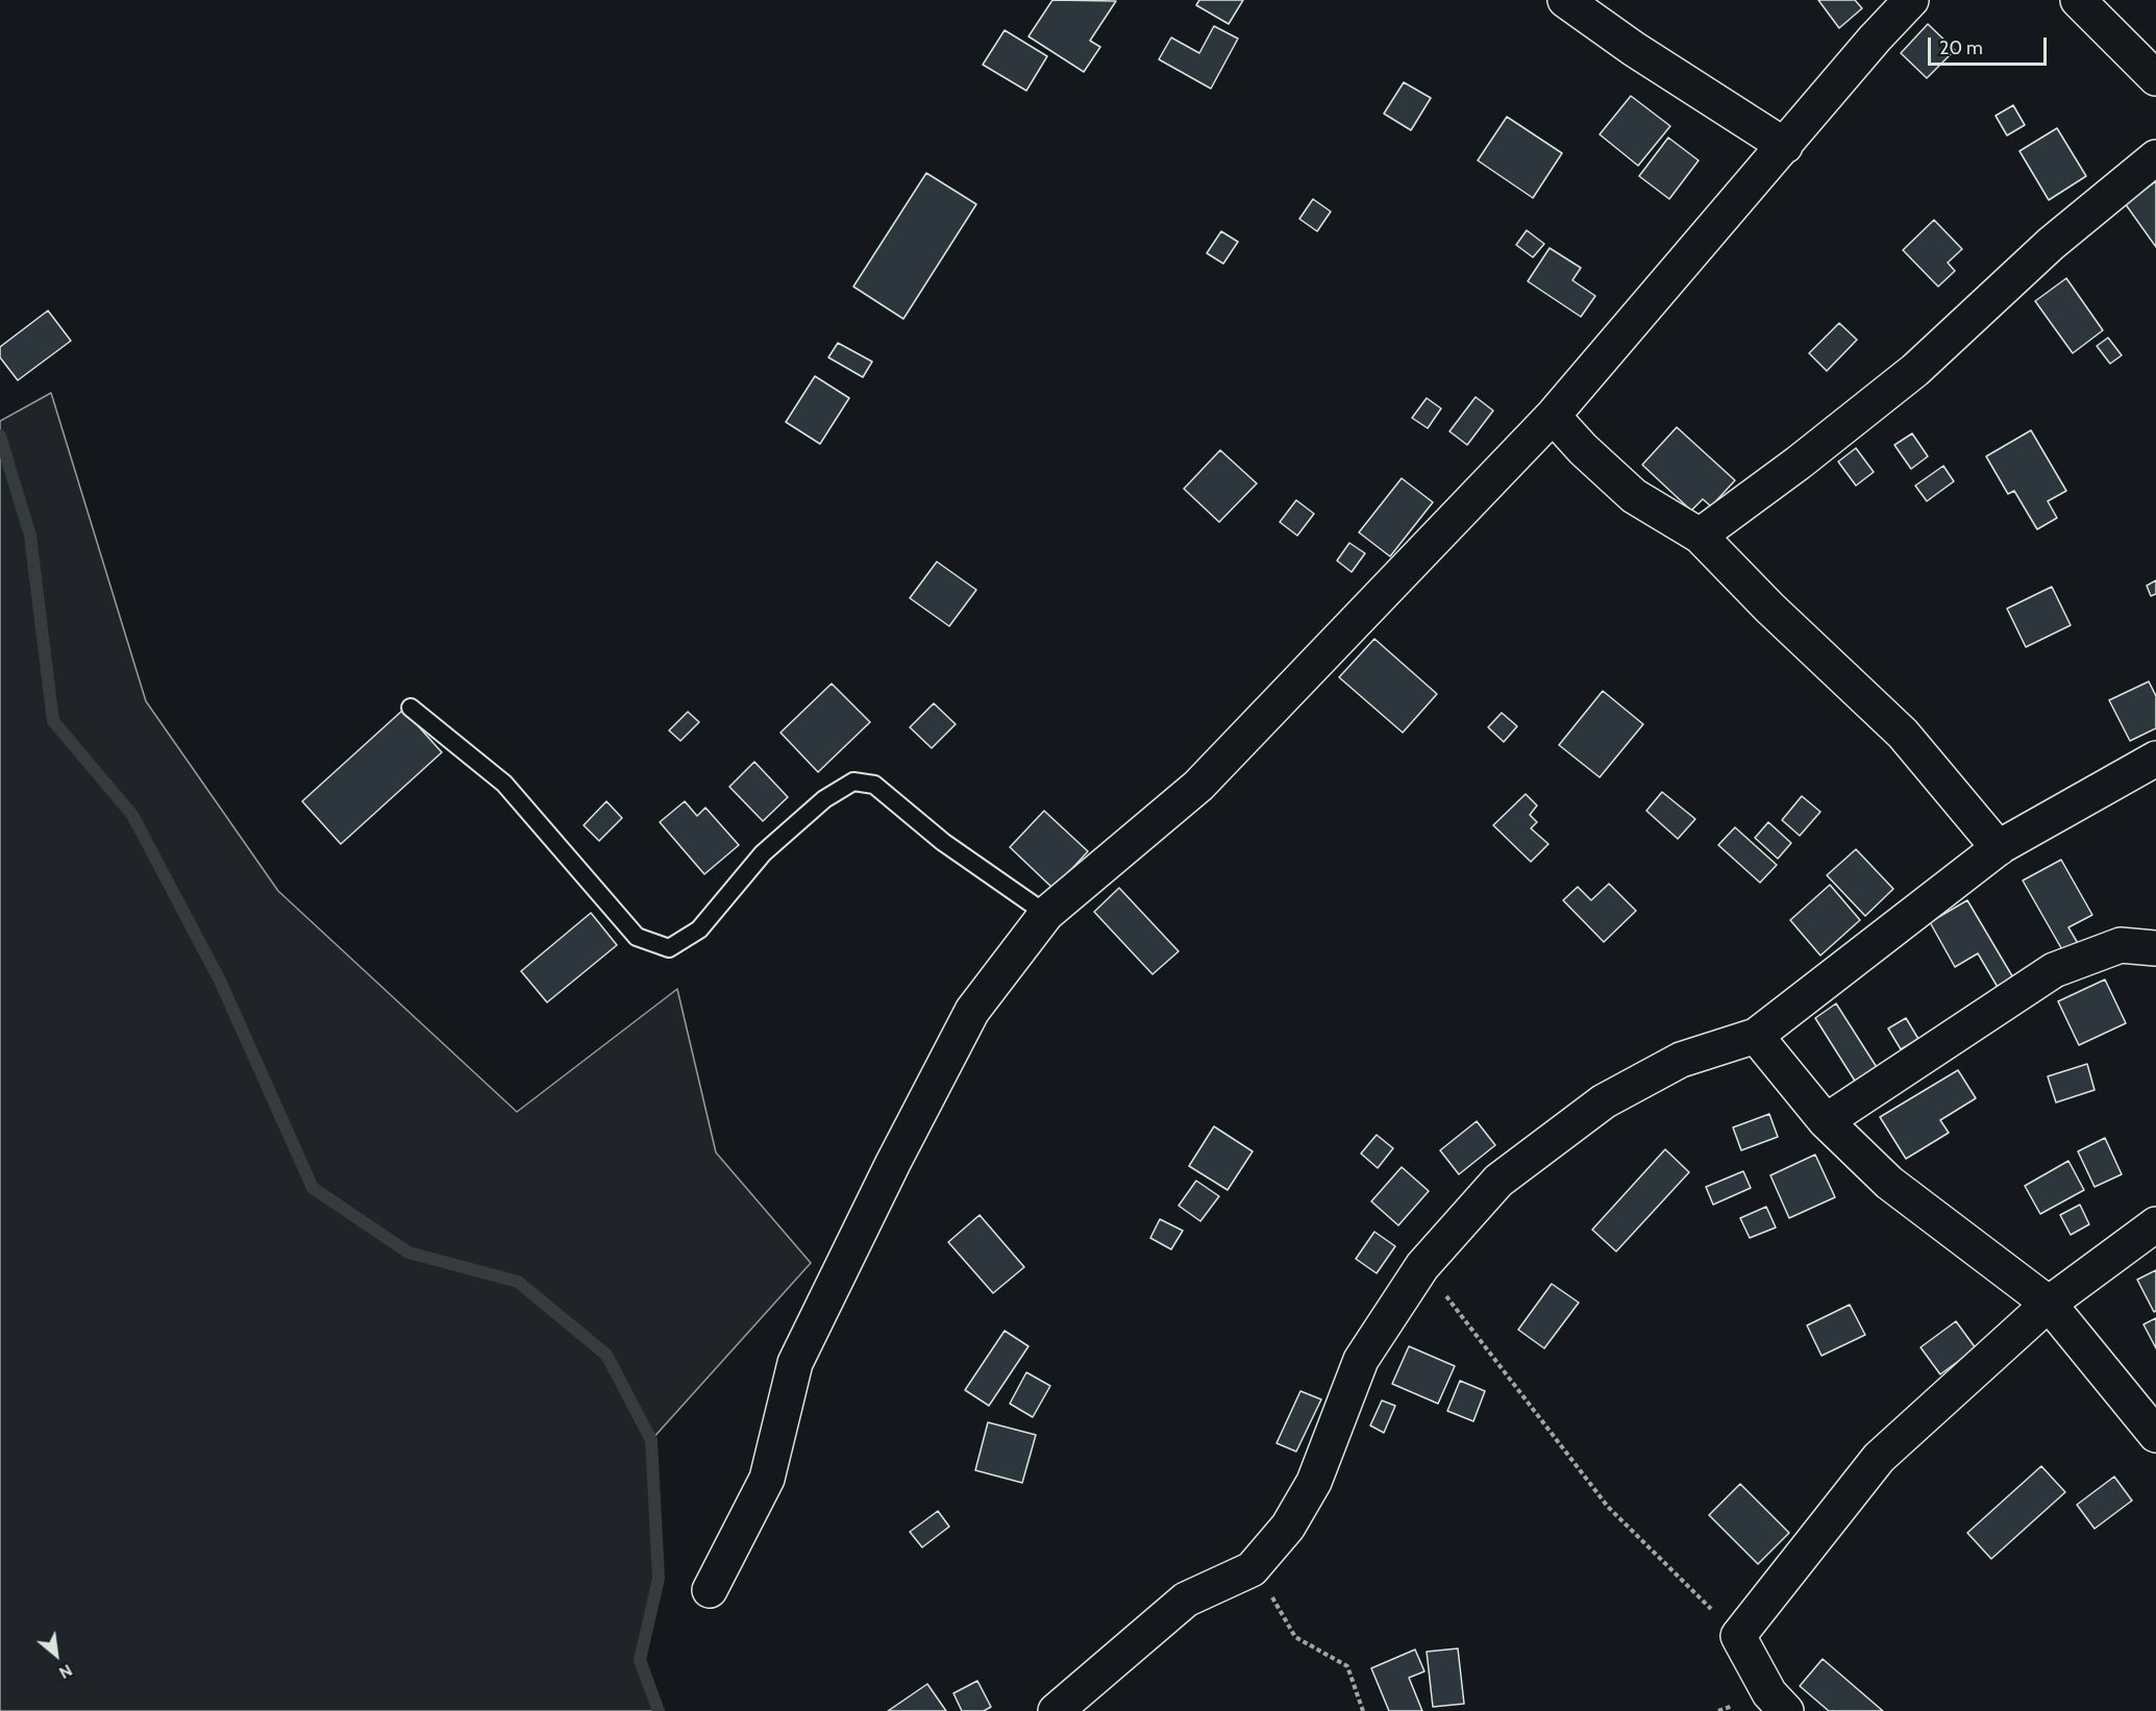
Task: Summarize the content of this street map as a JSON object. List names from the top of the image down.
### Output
{
  "scale_bar": "20 m",
  "north": "bottom right"
}
